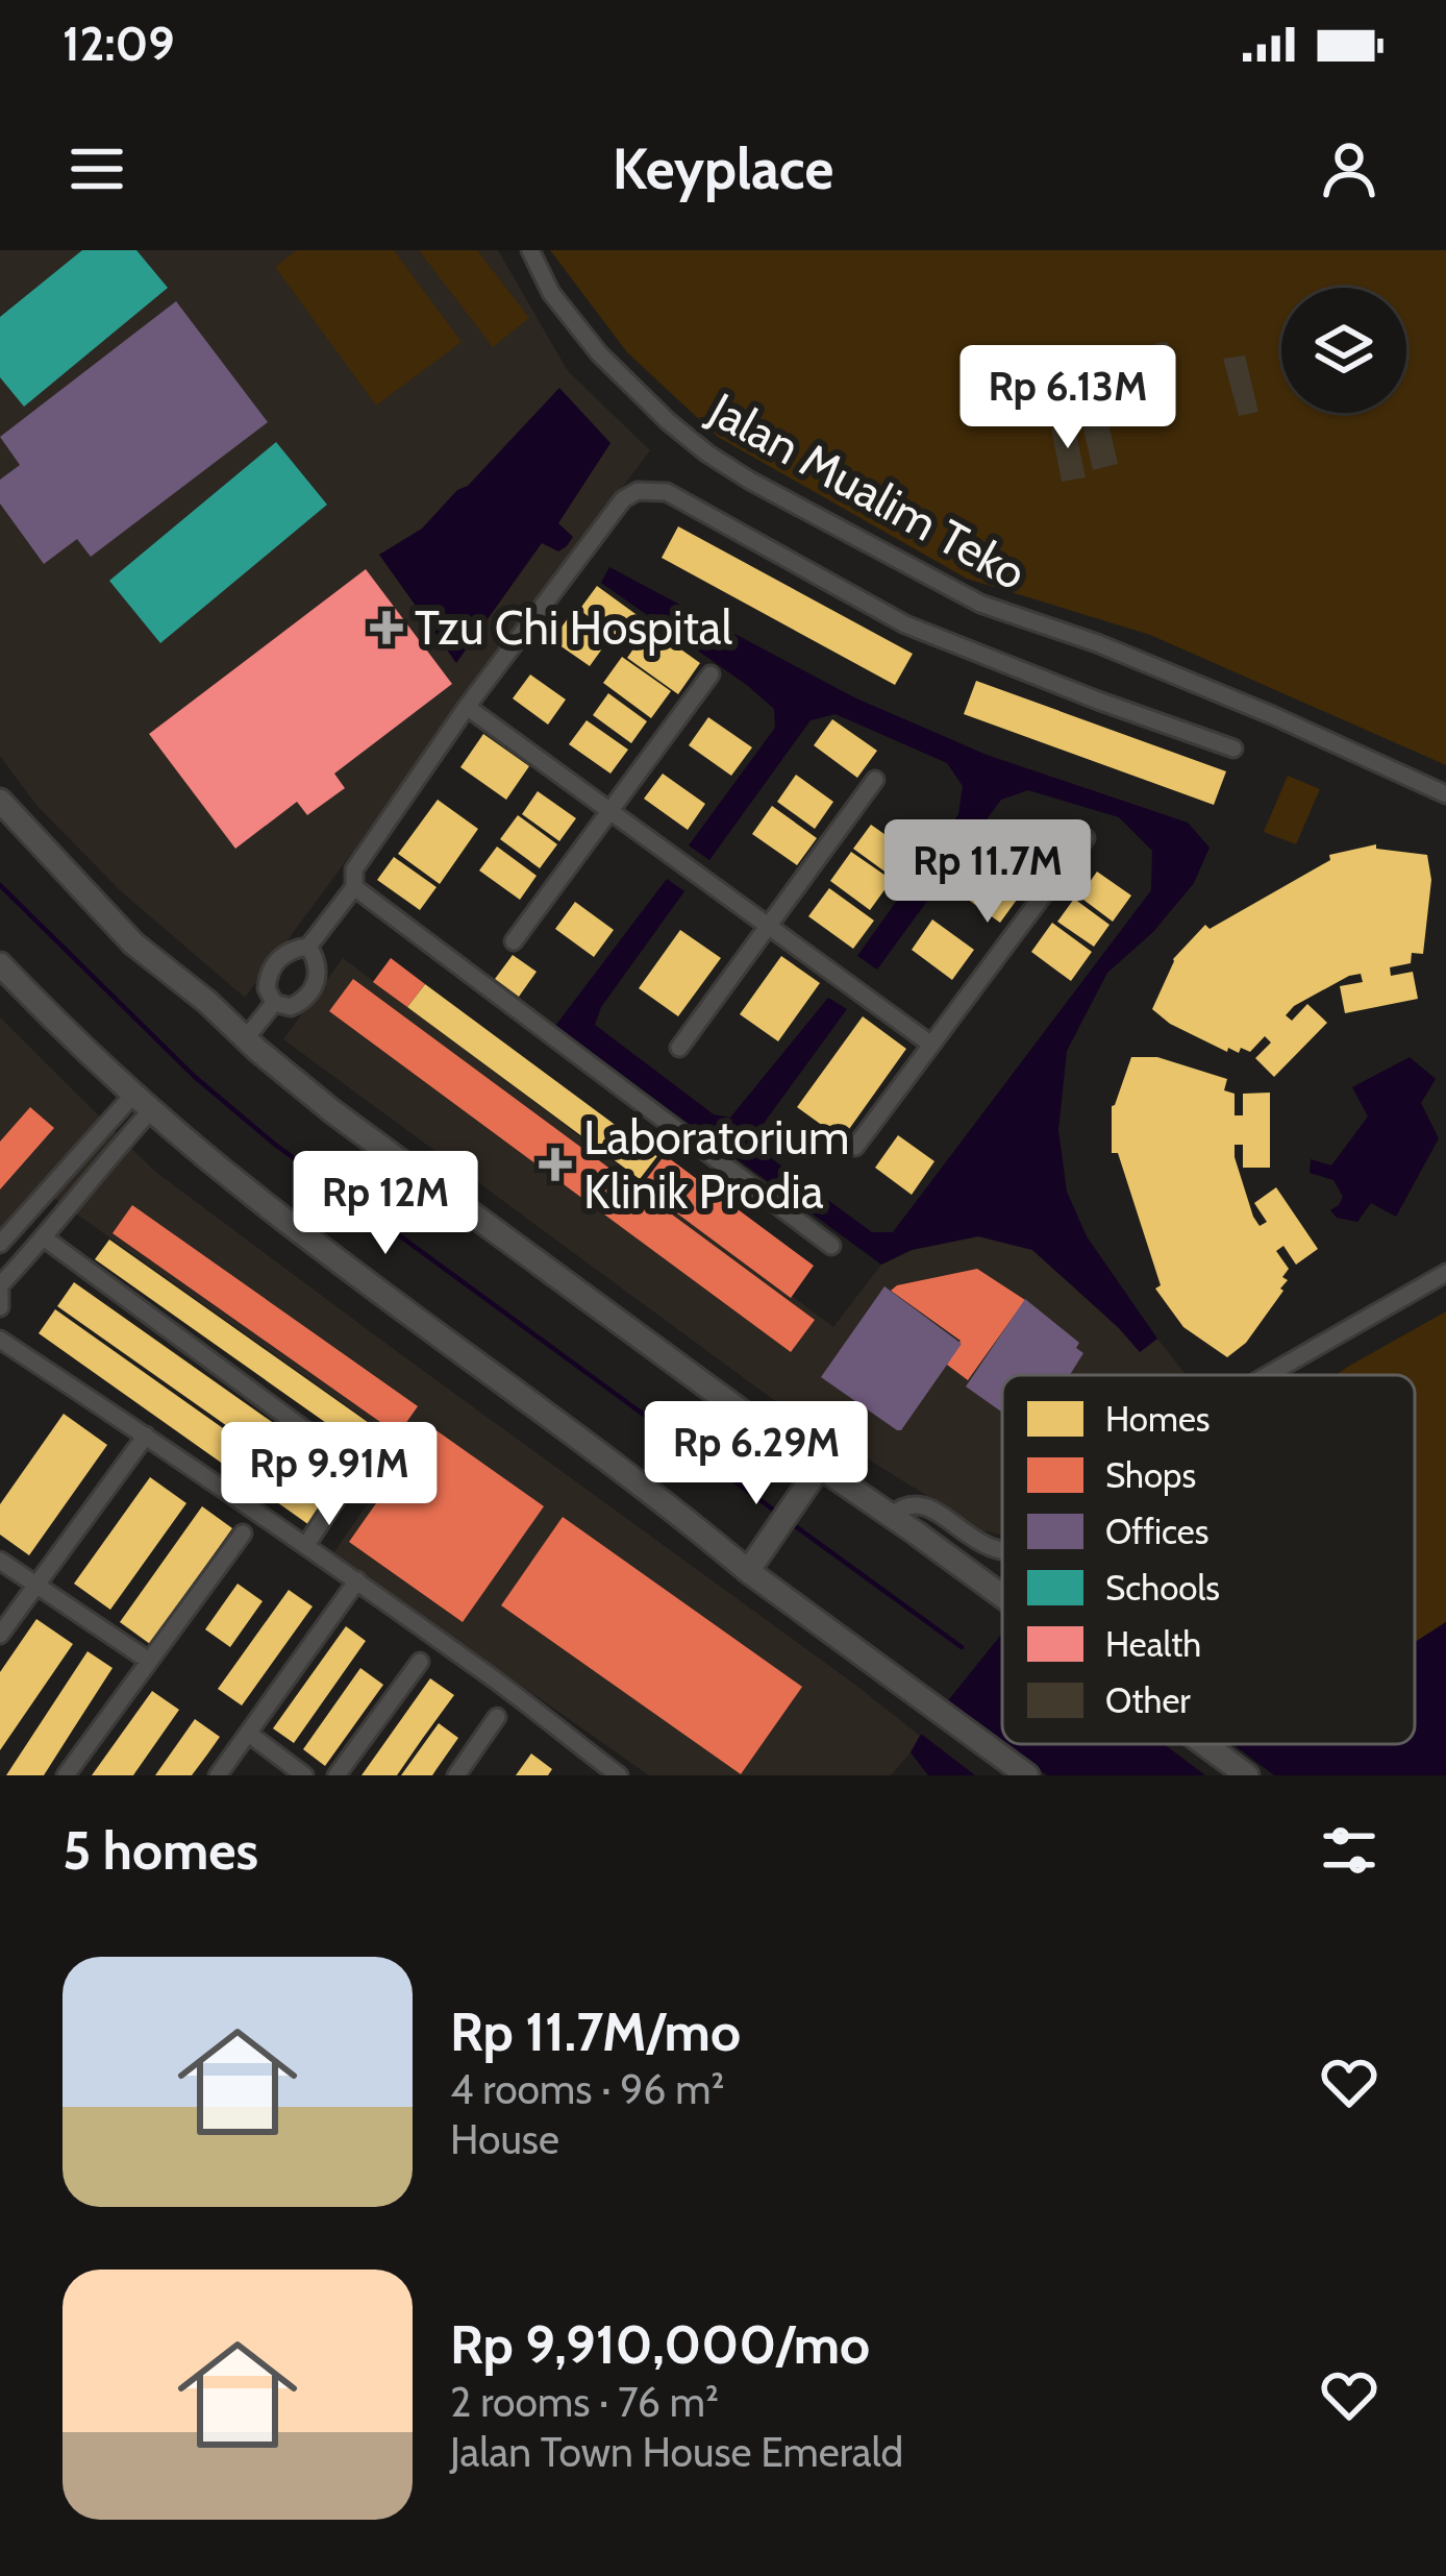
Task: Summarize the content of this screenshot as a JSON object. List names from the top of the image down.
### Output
{
  "streets": {
    "street": ["Jalan Mualim Teko"]
  },
  "places": {
    "health": ["Tzu Chi Hospital", "Laboratorium Klinik Prodia"]
  },
  "legend": [
    "Homes",
    "Shops",
    "Offices",
    "Schools",
    "Health",
    "Other"
  ],
  "page": {
    "status": "12:09",
    "header": "Keyplace",
    "price": [
      "Rp 6.13M",
      "Rp 11.7M",
      "Rp 12M",
      "Rp 6.29M",
      "Rp 9.91M"
    ],
    "heading": "5 homes",
    "list": [
      {
        "name": "Rp 11.7M/mo",
        "note": "4 rooms · 96 m² · House"
      },
      {
        "name": "Rp 9,910,000/mo",
        "note": "2 rooms · 76 m² · Jalan Town House Emerald"
      }
    ]
  }
}
